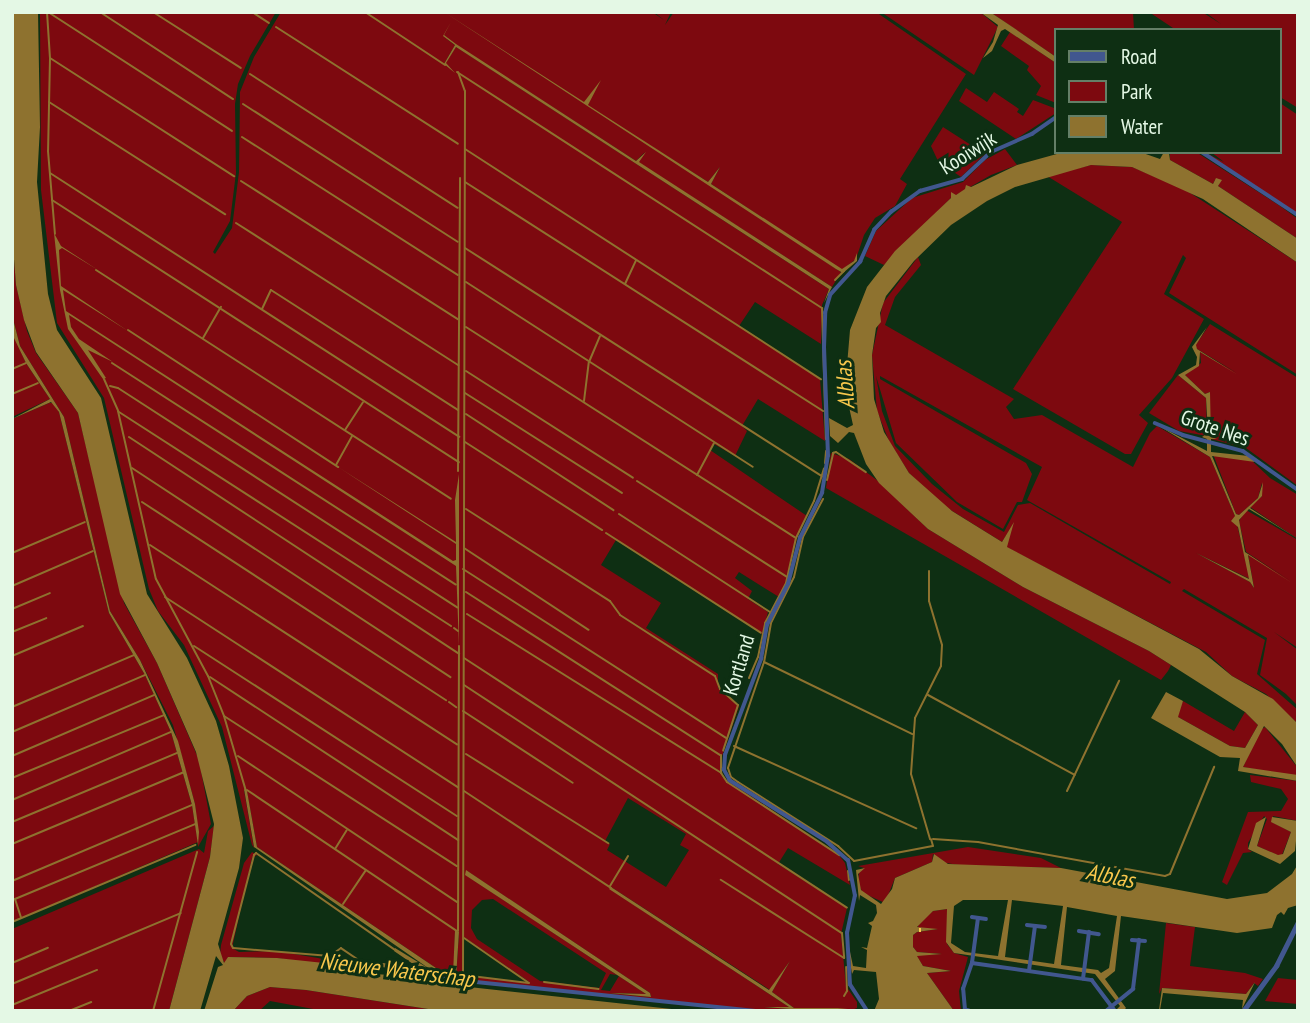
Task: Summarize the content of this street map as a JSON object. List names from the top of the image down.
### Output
{
  "streets": {
    "street": ["Kooiwijk", "Grote Nes", "Kortland"]
  },
  "crossings": [
    ["Kooiwijk", "Kortland"]
  ],
  "water": ["Alblas", "Nieuwe Waterschap"],
  "legend": ["Road", "Park", "Water"]
}
